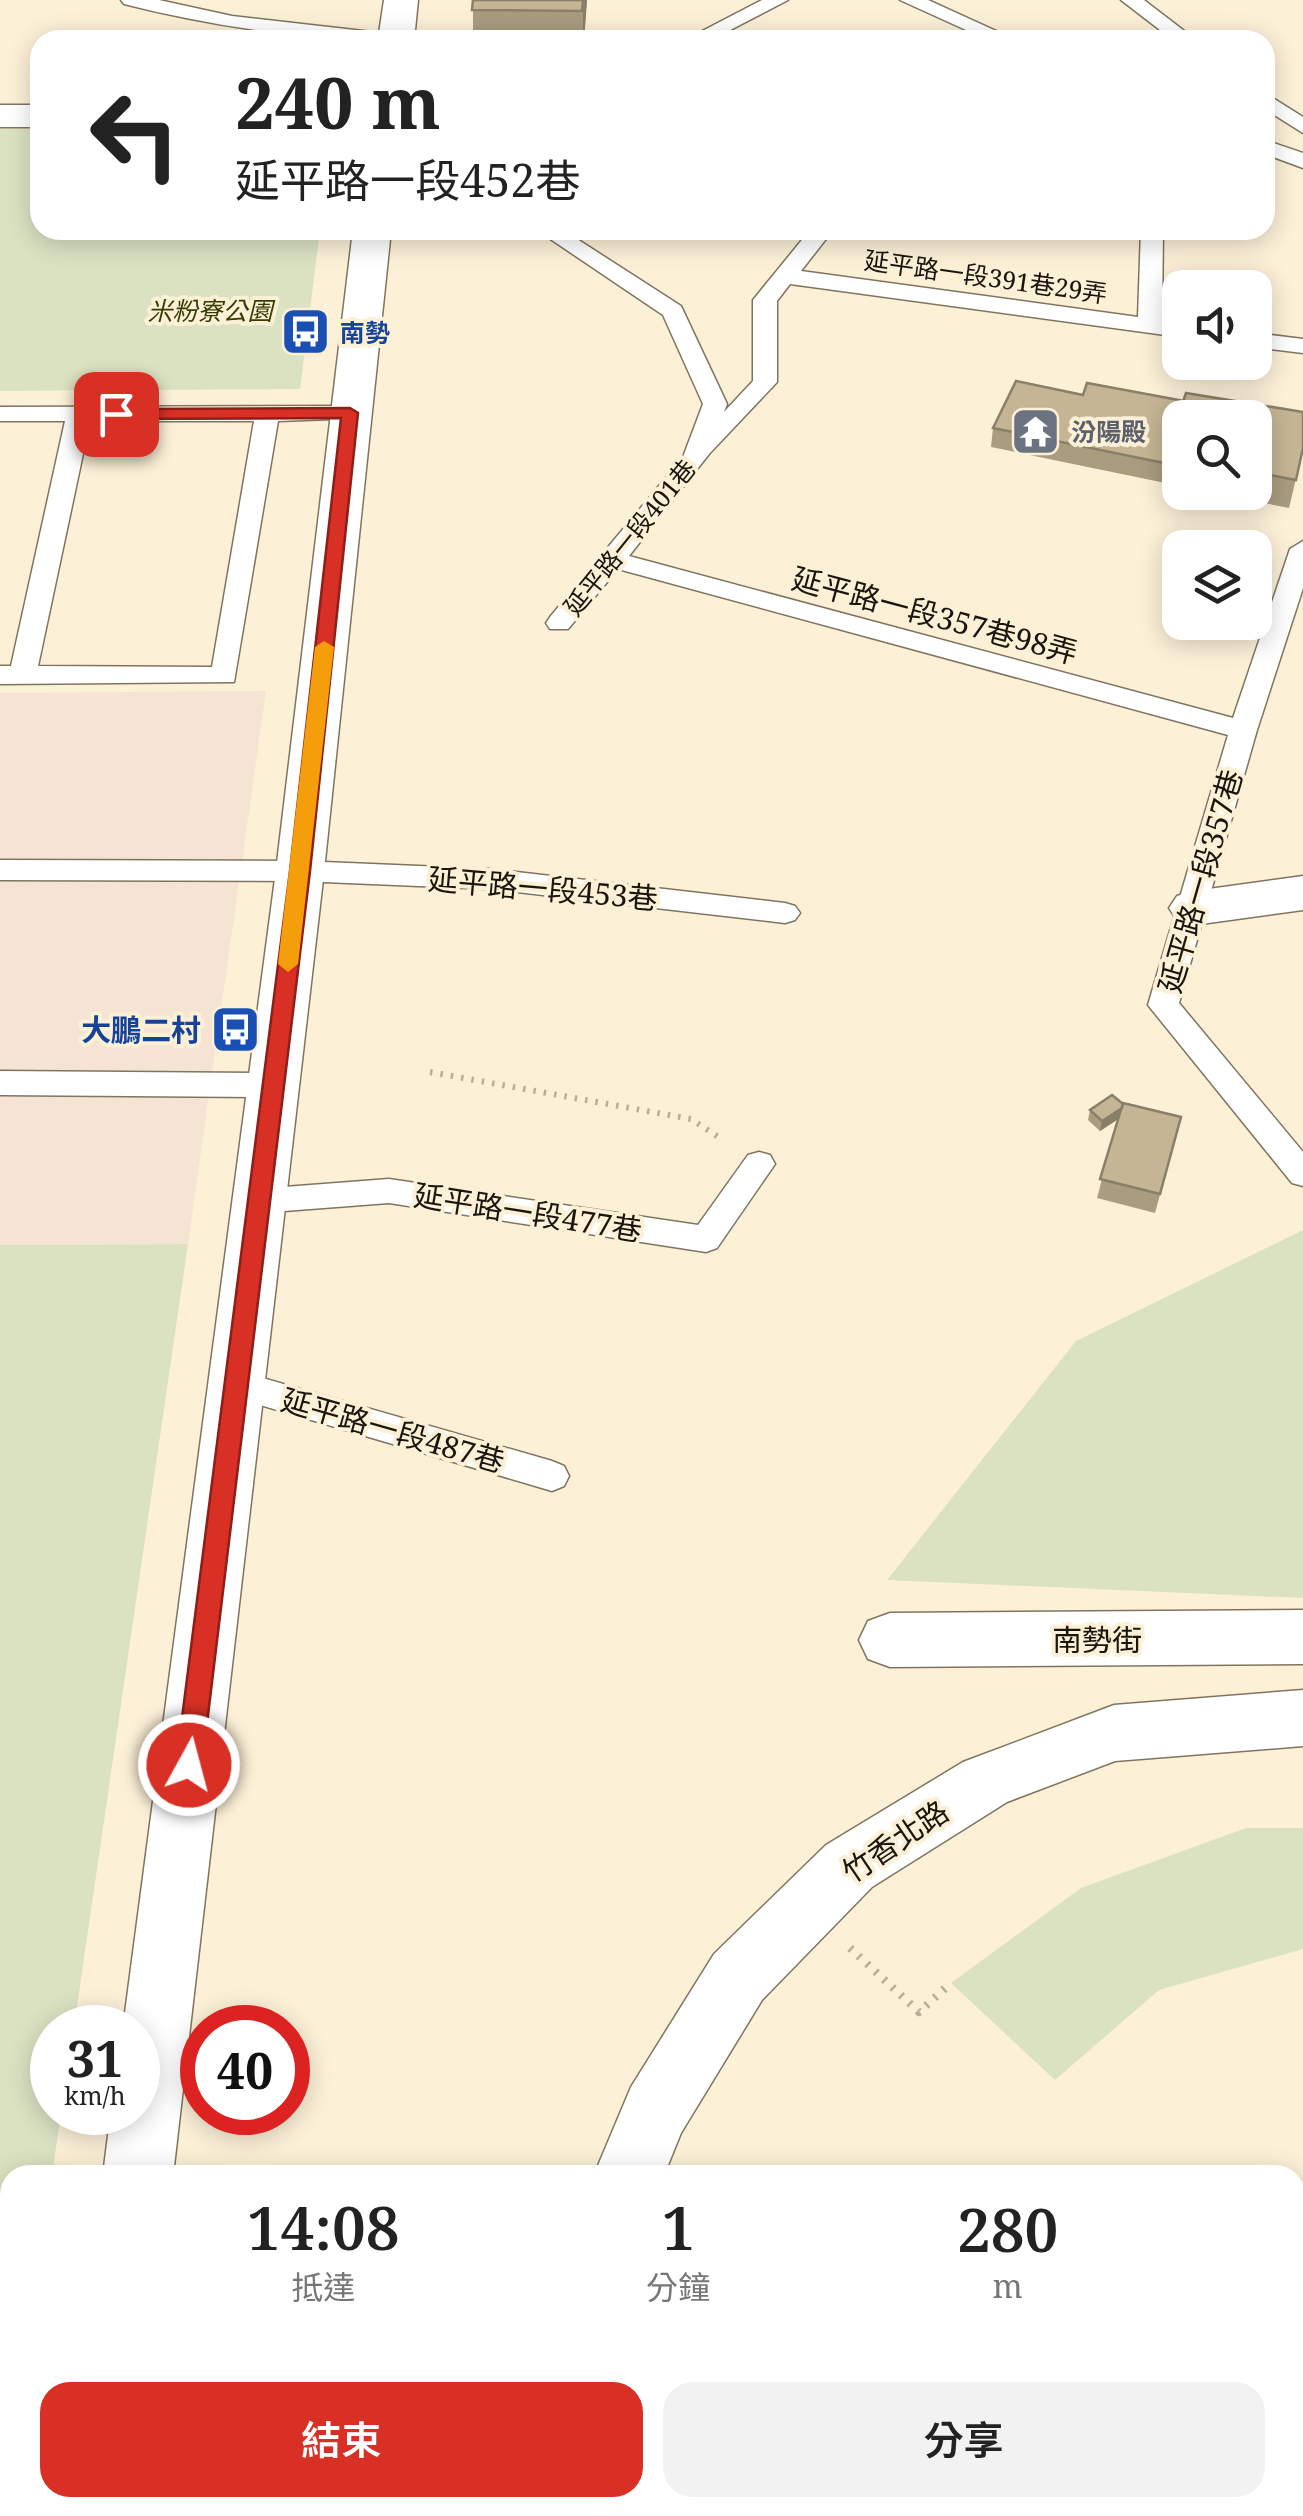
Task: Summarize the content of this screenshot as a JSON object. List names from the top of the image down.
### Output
{
  "streets": {
    "street": ["南勢街", "竹香北路"],
    "lane": [
      "延平路一段391巷29弄",
      "延平路一段401巷",
      "延平路一段357巷98弄",
      "延平路一段357巷",
      "延平路一段453巷",
      "延平路一段477巷",
      "延平路一段487巷"
    ]
  },
  "crossings": [
    ["延平路一段401巷", "延平路一段357巷98弄"],
    ["延平路一段357巷98弄", "延平路一段357巷"]
  ],
  "parks": ["米粉寮公園"],
  "places": {
    "bus stop": ["南勢", "大鵬二村"],
    "temple": ["汾陽殿"]
  },
  "page": {
    "turn": ["240 m", "延平路一段452巷"],
    "speed": "31 km/h",
    "limit": "40",
    "eta": [
      "14:08",
      "抵達",
      "1",
      "分鐘",
      "280",
      "m"
    ],
    "buttons": ["結束", "分享"]
  }
}
